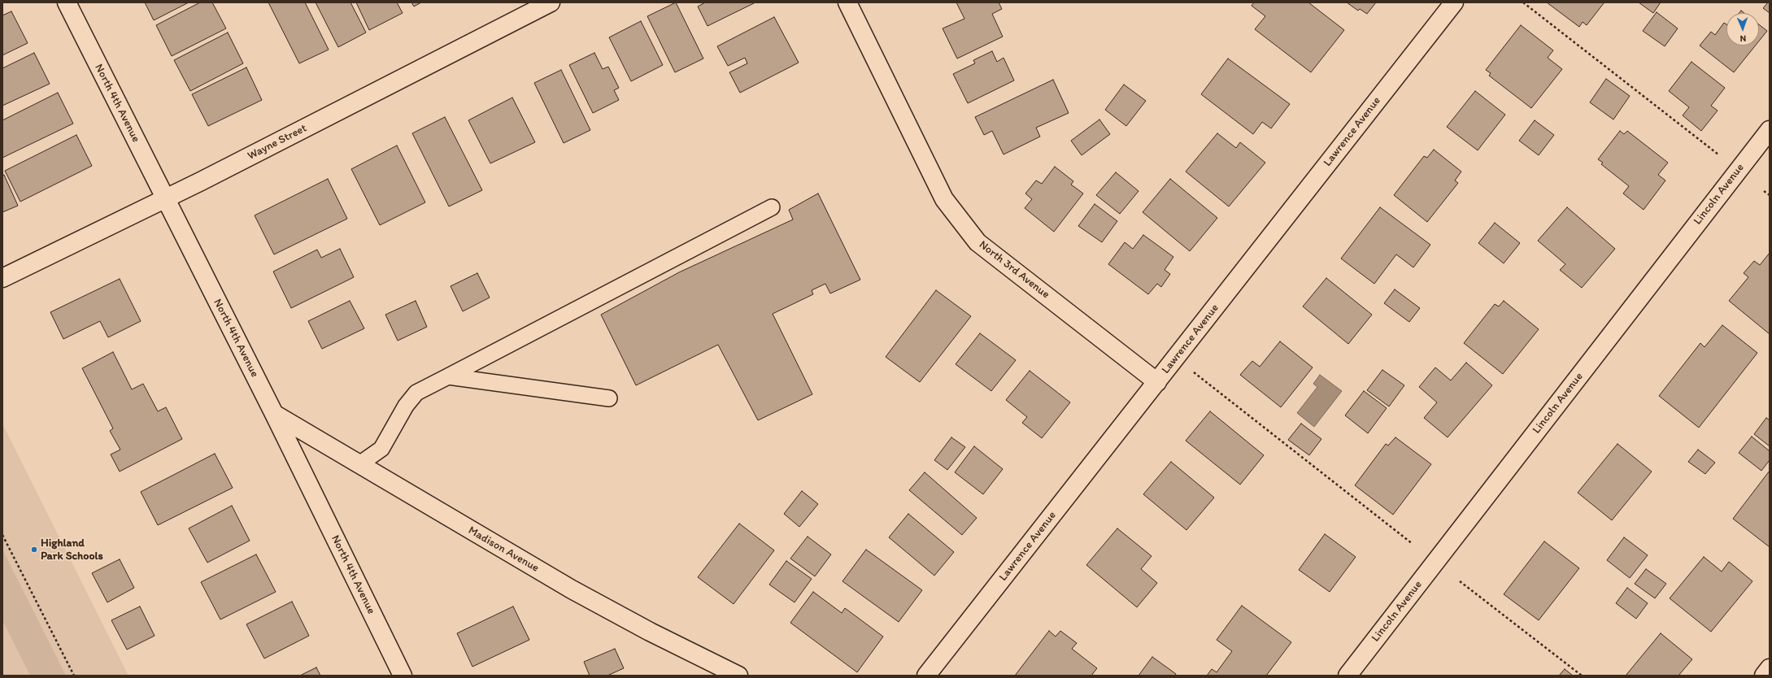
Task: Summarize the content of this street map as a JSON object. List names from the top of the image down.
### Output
{
  "streets": {
    "street": [
      "North 4th Avenue",
      "Lawrence Avenue",
      "Wayne Street",
      "Lincoln Avenue",
      "North 3rd Avenue",
      "Madison Avenue"
    ]
  },
  "crossings": [
    ["North 4th Avenue", "Wayne Street"],
    ["North 4th Avenue", "Madison Avenue"],
    ["Lawrence Avenue", "North 3rd Avenue"]
  ],
  "places": ["Highland Park Schools"],
  "north": "bottom"
}
